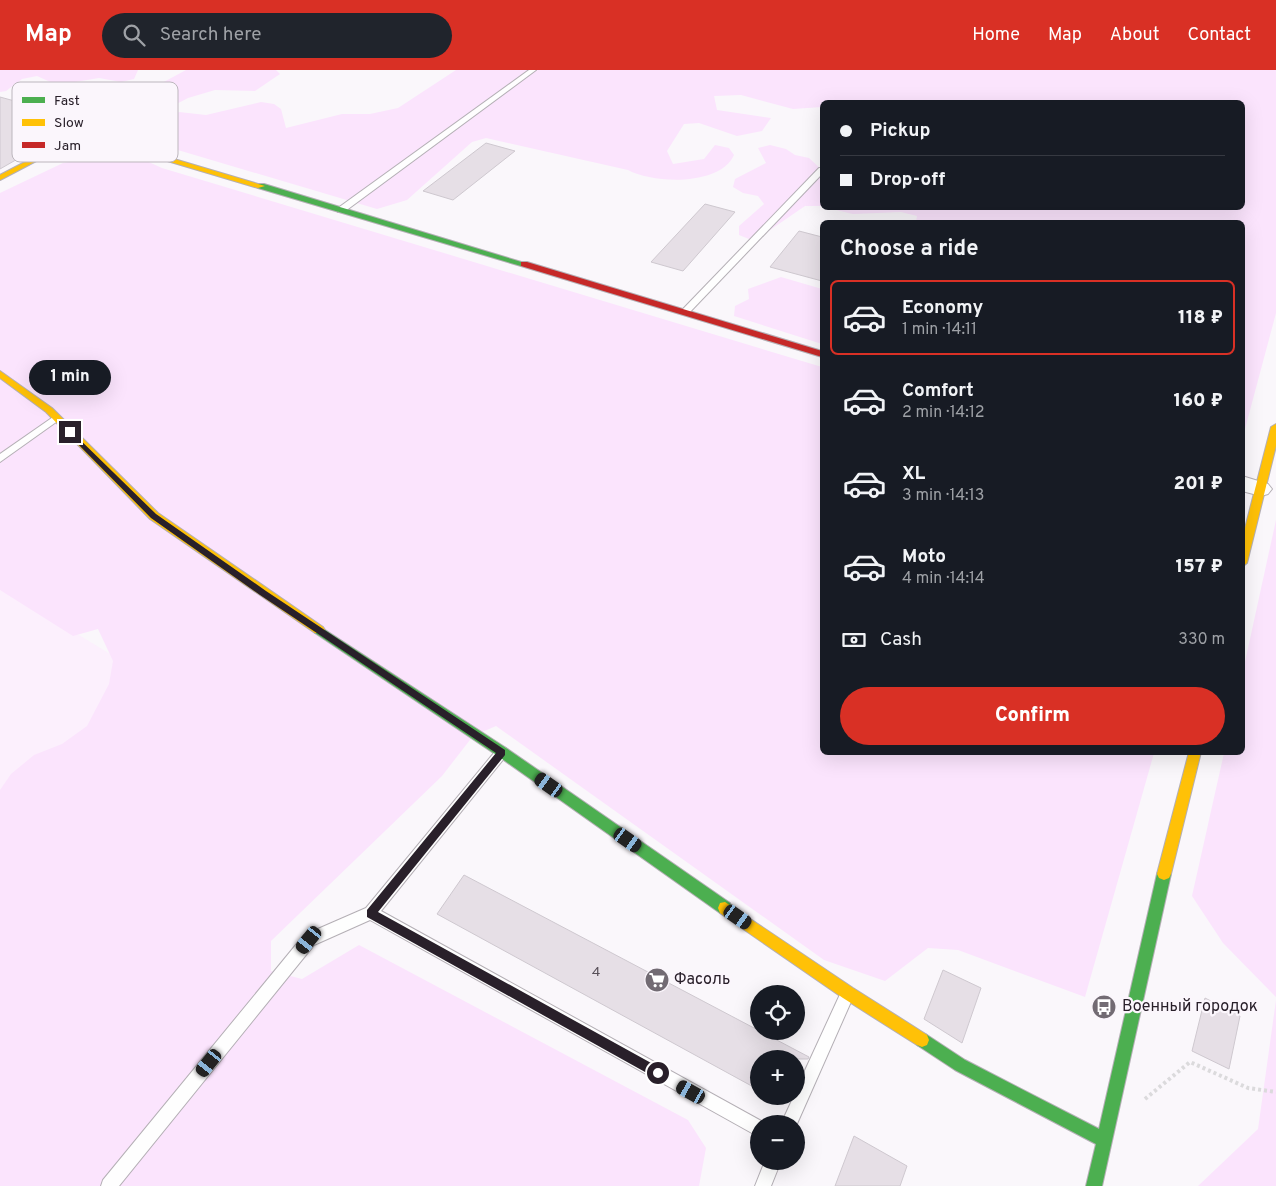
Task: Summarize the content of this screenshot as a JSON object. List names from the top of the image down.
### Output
{
  "places": {
    "supermarket": ["Фасоль"],
    "bus stop": ["Военный городок"]
  },
  "house_numbers": ["4"],
  "legend": ["Fast", "Slow", "Jam"],
  "page": {
    "header": "Map",
    "search": "Search here",
    "nav": [
      "Home",
      "Map",
      "About",
      "Contact"
    ],
    "banner": ["Pickup", "Drop-off"],
    "heading": "Choose a ride",
    "list": [
      {
        "name": "Economy",
        "note": "1 min · 14:11",
        "value": "118 ₽"
      },
      {
        "name": "Comfort",
        "note": "2 min · 14:12",
        "value": "160 ₽"
      },
      {
        "name": "XL",
        "note": "3 min · 14:13",
        "value": "201 ₽"
      },
      {
        "name": "Moto",
        "note": "4 min · 14:14",
        "value": "157 ₽"
      }
    ],
    "bubble": "1 min",
    "pay": ["Cash", "330 m"],
    "buttons": "Confirm",
    "map_buttons": ["+", "−"]
  }
}
